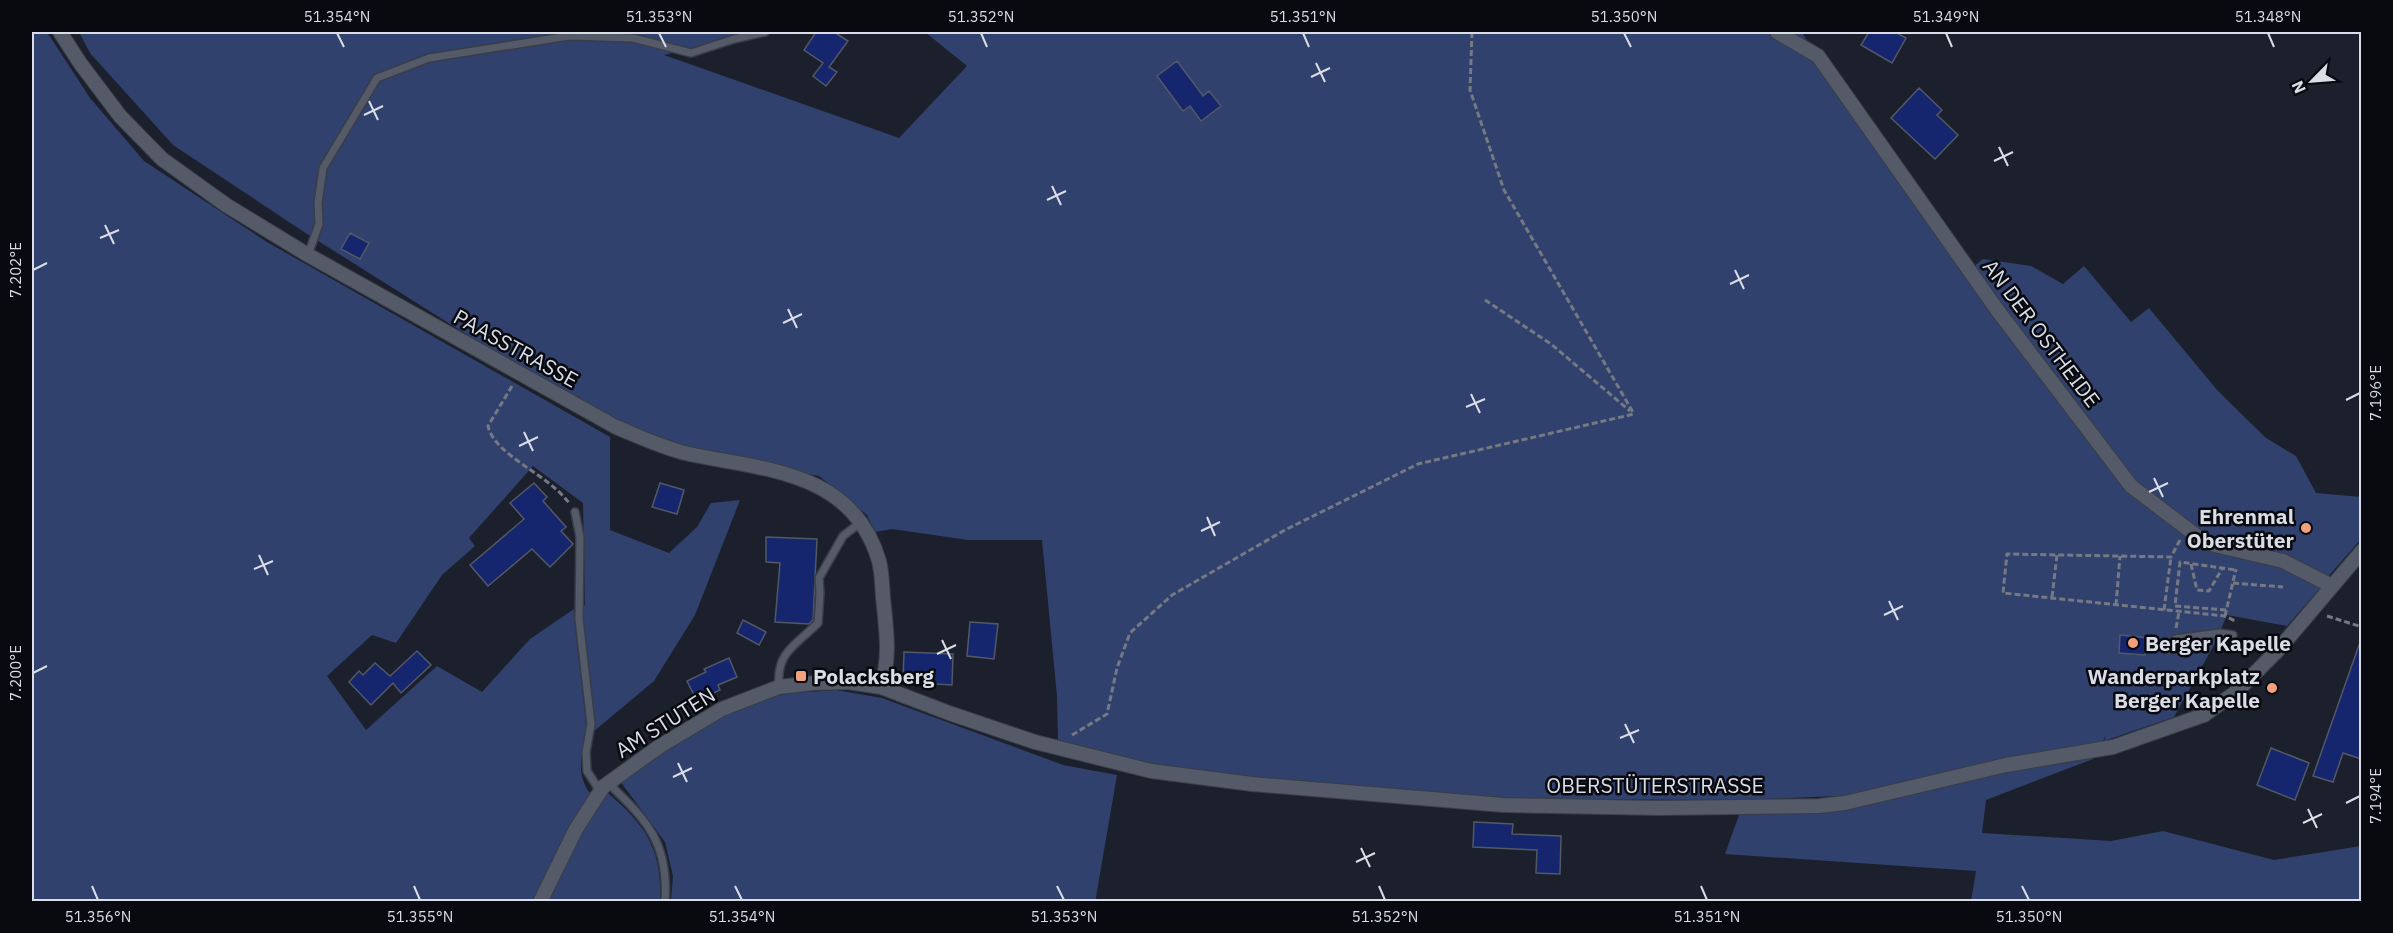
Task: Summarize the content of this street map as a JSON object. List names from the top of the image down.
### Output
{
  "streets": {
    "street": [
      "AN DER OSTHEIDE",
      "PAASSTRASSE",
      "AM STUTEN",
      "OBERSTÜTERSTRASSE"
    ]
  },
  "crossings": [
    ["AN DER OSTHEIDE", "OBERSTÜTERSTRASSE"],
    ["PAASSTRASSE", "AM STUTEN"],
    ["PAASSTRASSE", "OBERSTÜTERSTRASSE"],
    ["AM STUTEN", "OBERSTÜTERSTRASSE"]
  ],
  "places": {
    "other": ["Ehrenmal Oberstüter", "Berger Kapelle", "Wanderparkplatz Berger Kapelle"],
    "transit": ["Polacksberg"]
  },
  "north": "bottom left",
  "coordinates": [
    "51.354°N",
    "51.353°N",
    "51.352°N",
    "51.351°N",
    "51.350°N",
    "51.349°N",
    "51.348°N",
    "7.202°E",
    "7.196°E",
    "7.200°E",
    "7.194°E",
    "51.356°N",
    "51.355°N"
  ]
}
